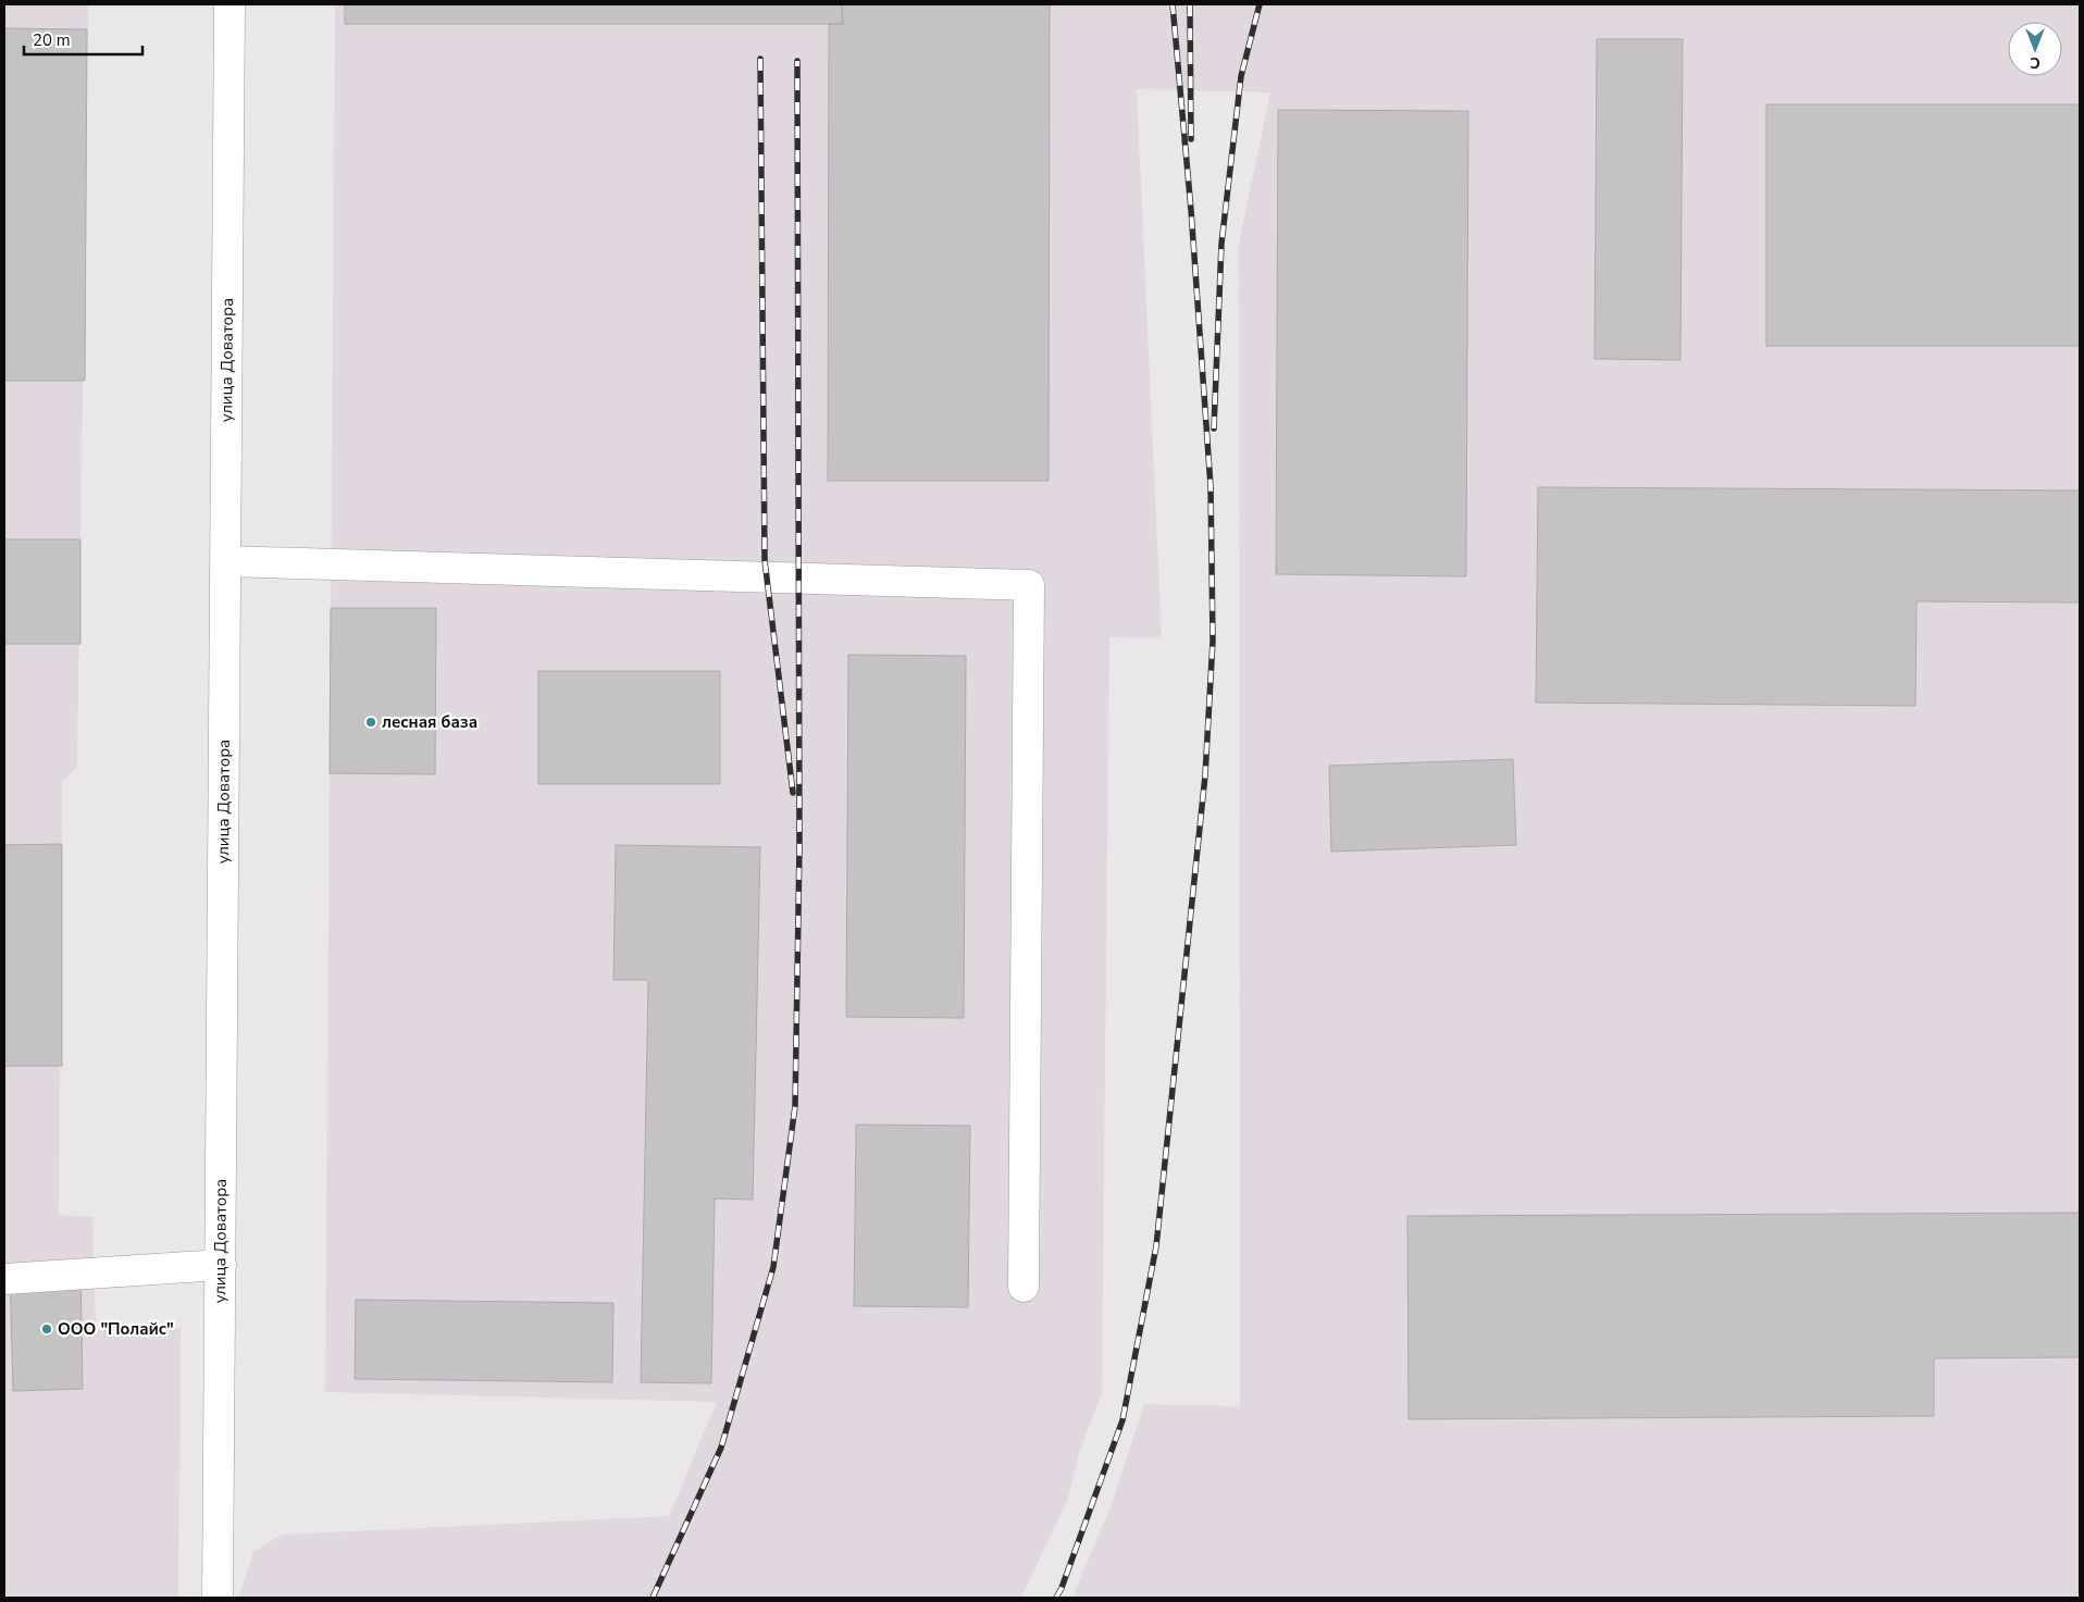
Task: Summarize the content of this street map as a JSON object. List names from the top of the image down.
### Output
{
  "streets": {
    "street": ["улица Доватора"]
  },
  "places": ["лесная база", "ООО \"Полайс\""],
  "scale_bar": "20 m",
  "north": "bottom"
}
